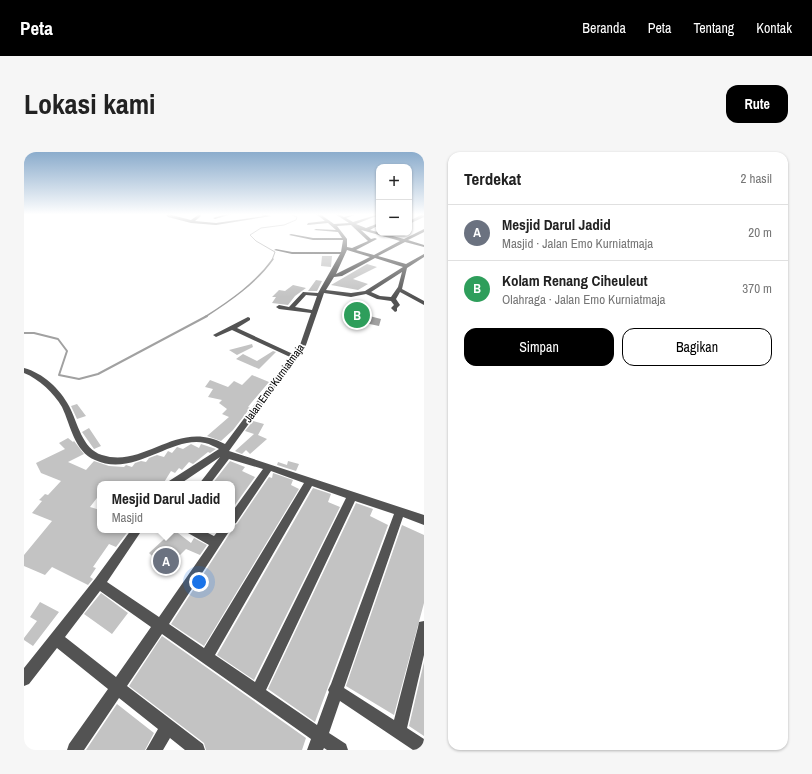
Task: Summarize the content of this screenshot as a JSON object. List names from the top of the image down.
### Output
{
  "streets": {
    "street": ["Jalan Emo Kurniatmaja"]
  },
  "page": {
    "header": "Peta",
    "nav": [
      "Beranda",
      "Peta",
      "Tentang",
      "Kontak"
    ],
    "title": "Lokasi kami",
    "buttons": [
      "Rute",
      ["Simpan", "Bagikan"]
    ],
    "heading": ["Terdekat", "2 hasil"],
    "map_buttons": ["+", "−"],
    "list": [
      {
        "mark": "A",
        "name": "Mesjid Darul Jadid",
        "note": "Masjid · Jalan Emo Kurniatmaja",
        "value": "20 m"
      },
      {
        "mark": "B",
        "name": "Kolam Renang Ciheuleut",
        "note": "Olahraga · Jalan Emo Kurniatmaja",
        "value": "370 m"
      }
    ],
    "pins": ["B", "A"],
    "popup": ["Mesjid Darul Jadid", "Masjid"]
  }
}
